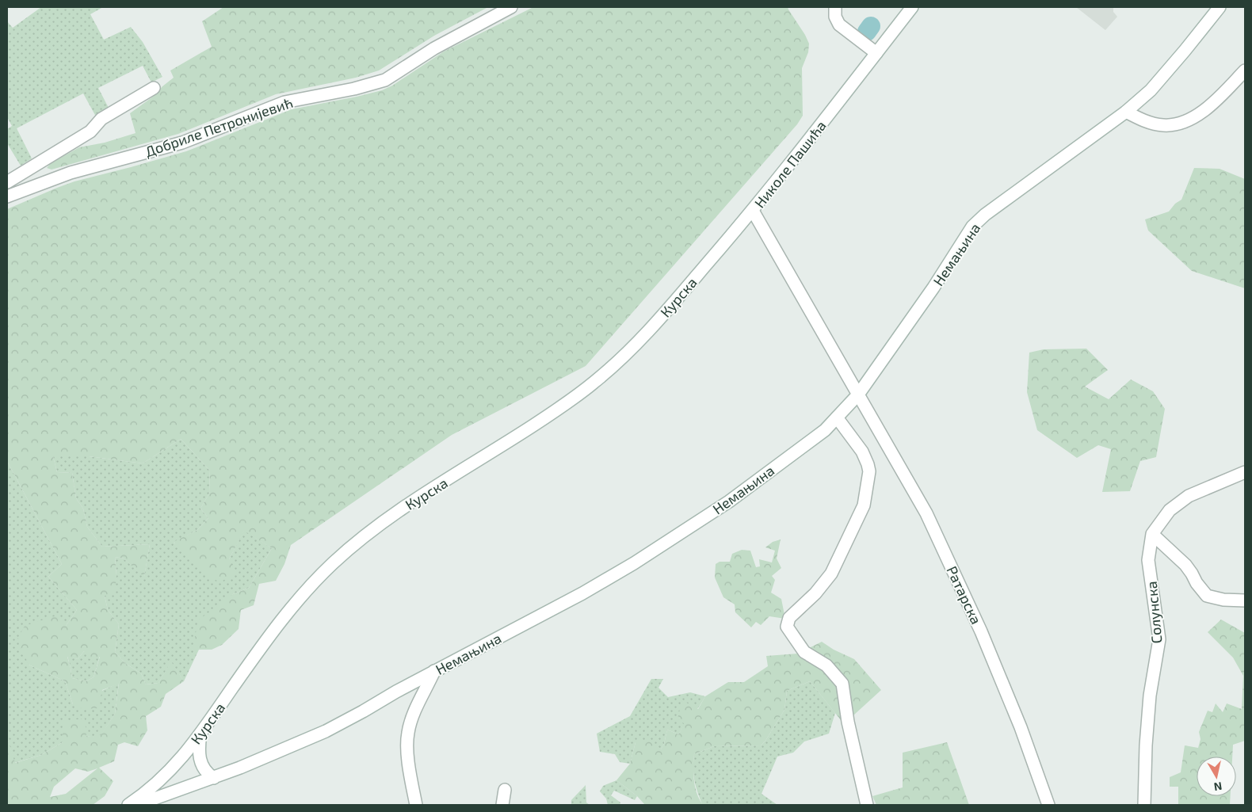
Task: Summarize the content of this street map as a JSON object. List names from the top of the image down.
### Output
{
  "streets": {
    "street": [
      "Добриле Петронијевић",
      "Николе Пашића",
      "Немањина",
      "Курска",
      "Ратарска",
      "Солунска"
    ]
  },
  "crossings": [
    ["Николе Пашића", "Немањина"],
    ["Николе Пашића", "Курска"],
    ["Николе Пашића", "Ратарска"],
    ["Немањина", "Ратарска"]
  ],
  "north": "bottom"
}
